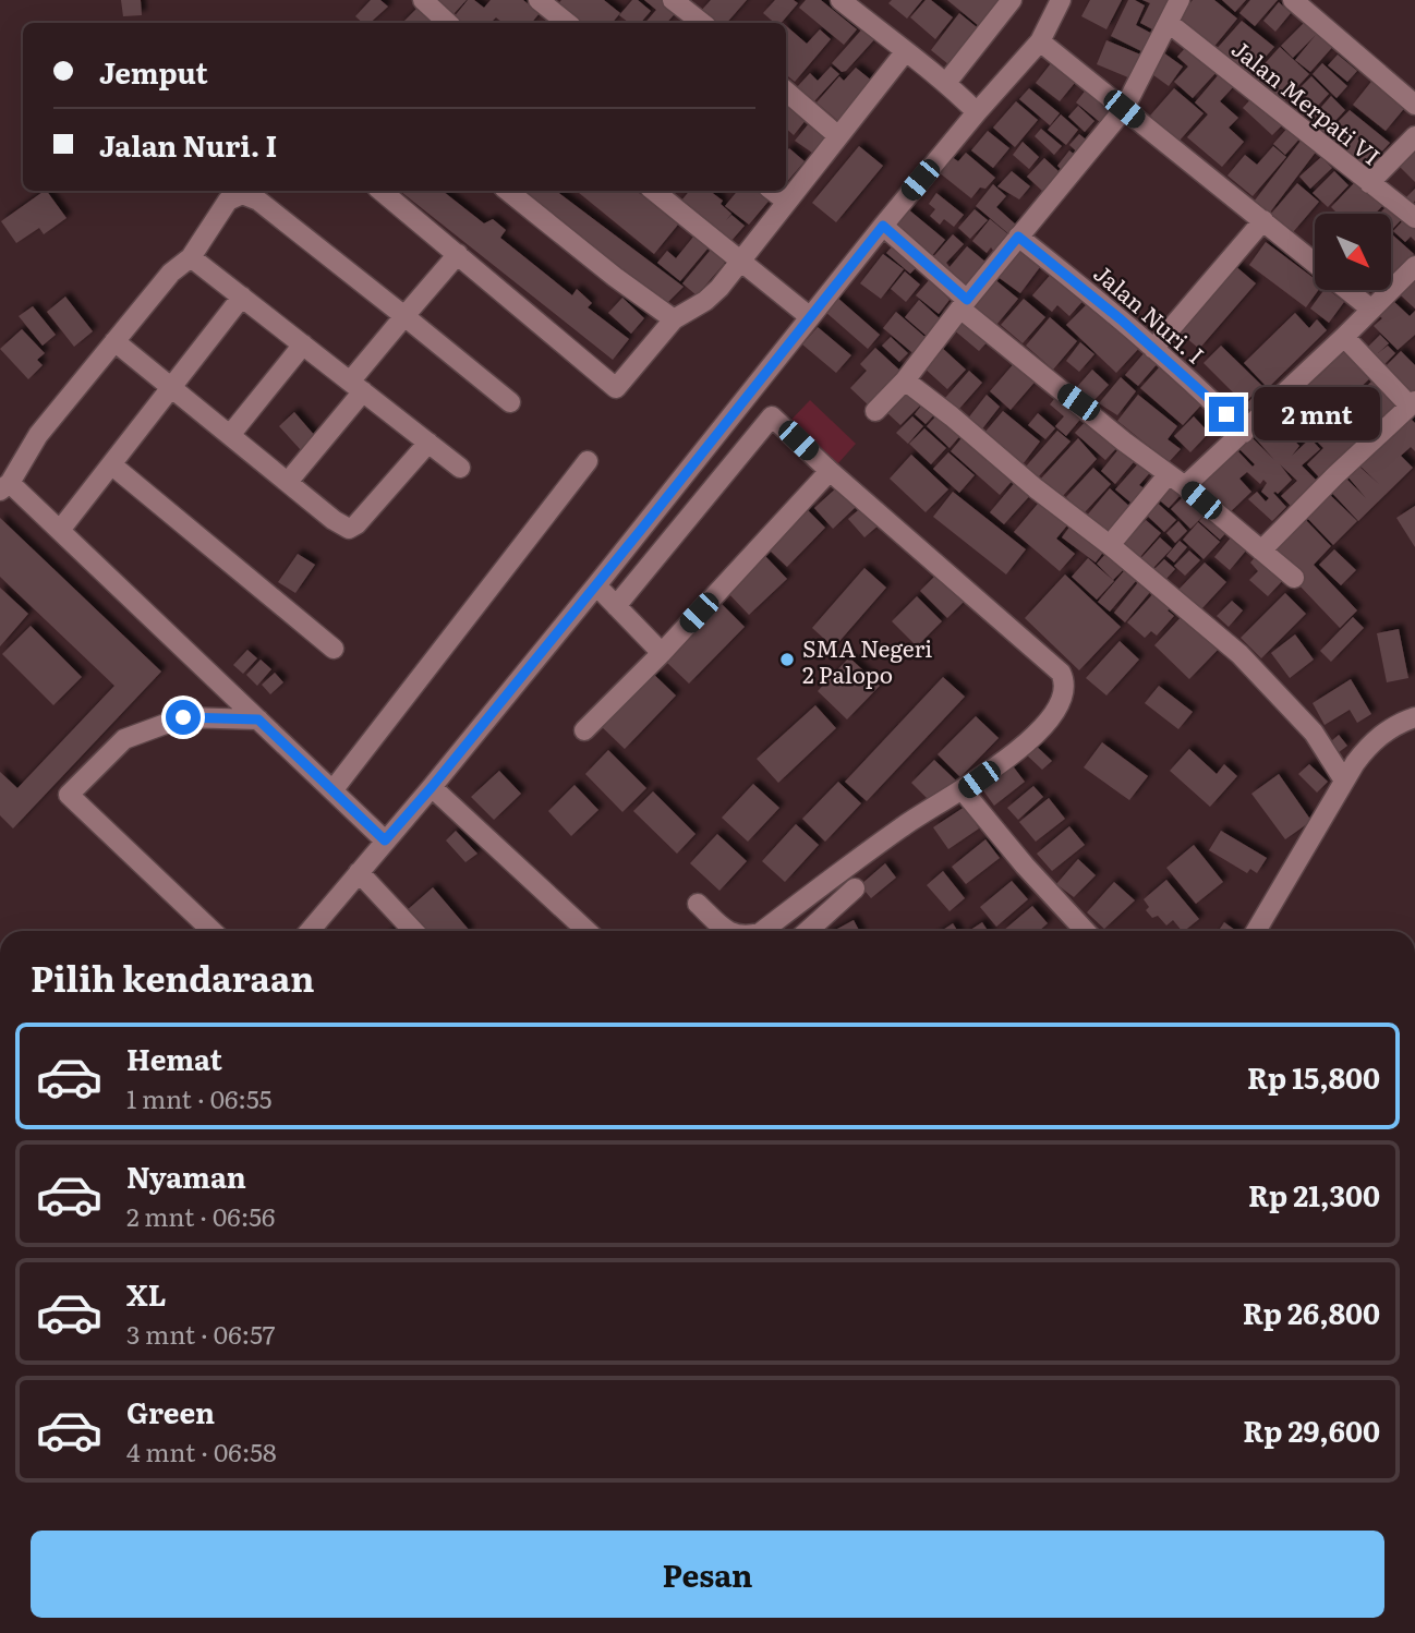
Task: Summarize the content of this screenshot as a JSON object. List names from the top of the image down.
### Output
{
  "streets": {
    "street": ["Jalan Merpati VI", "Jalan Nuri. I"]
  },
  "places": ["SMA Negeri 2 Palopo"],
  "north": "bottom right",
  "page": {
    "banner": ["Jemput", "Jalan Nuri. I"],
    "bubble": "2 mnt",
    "heading": "Pilih kendaraan",
    "list": [
      {
        "name": "Hemat",
        "note": "1 mnt · 06:55",
        "value": "Rp 15,800"
      },
      {
        "name": "Nyaman",
        "note": "2 mnt · 06:56",
        "value": "Rp 21,300"
      },
      {
        "name": "XL",
        "note": "3 mnt · 06:57",
        "value": "Rp 26,800"
      },
      {
        "name": "Green",
        "note": "4 mnt · 06:58",
        "value": "Rp 29,600"
      }
    ],
    "buttons": "Pesan"
  }
}
